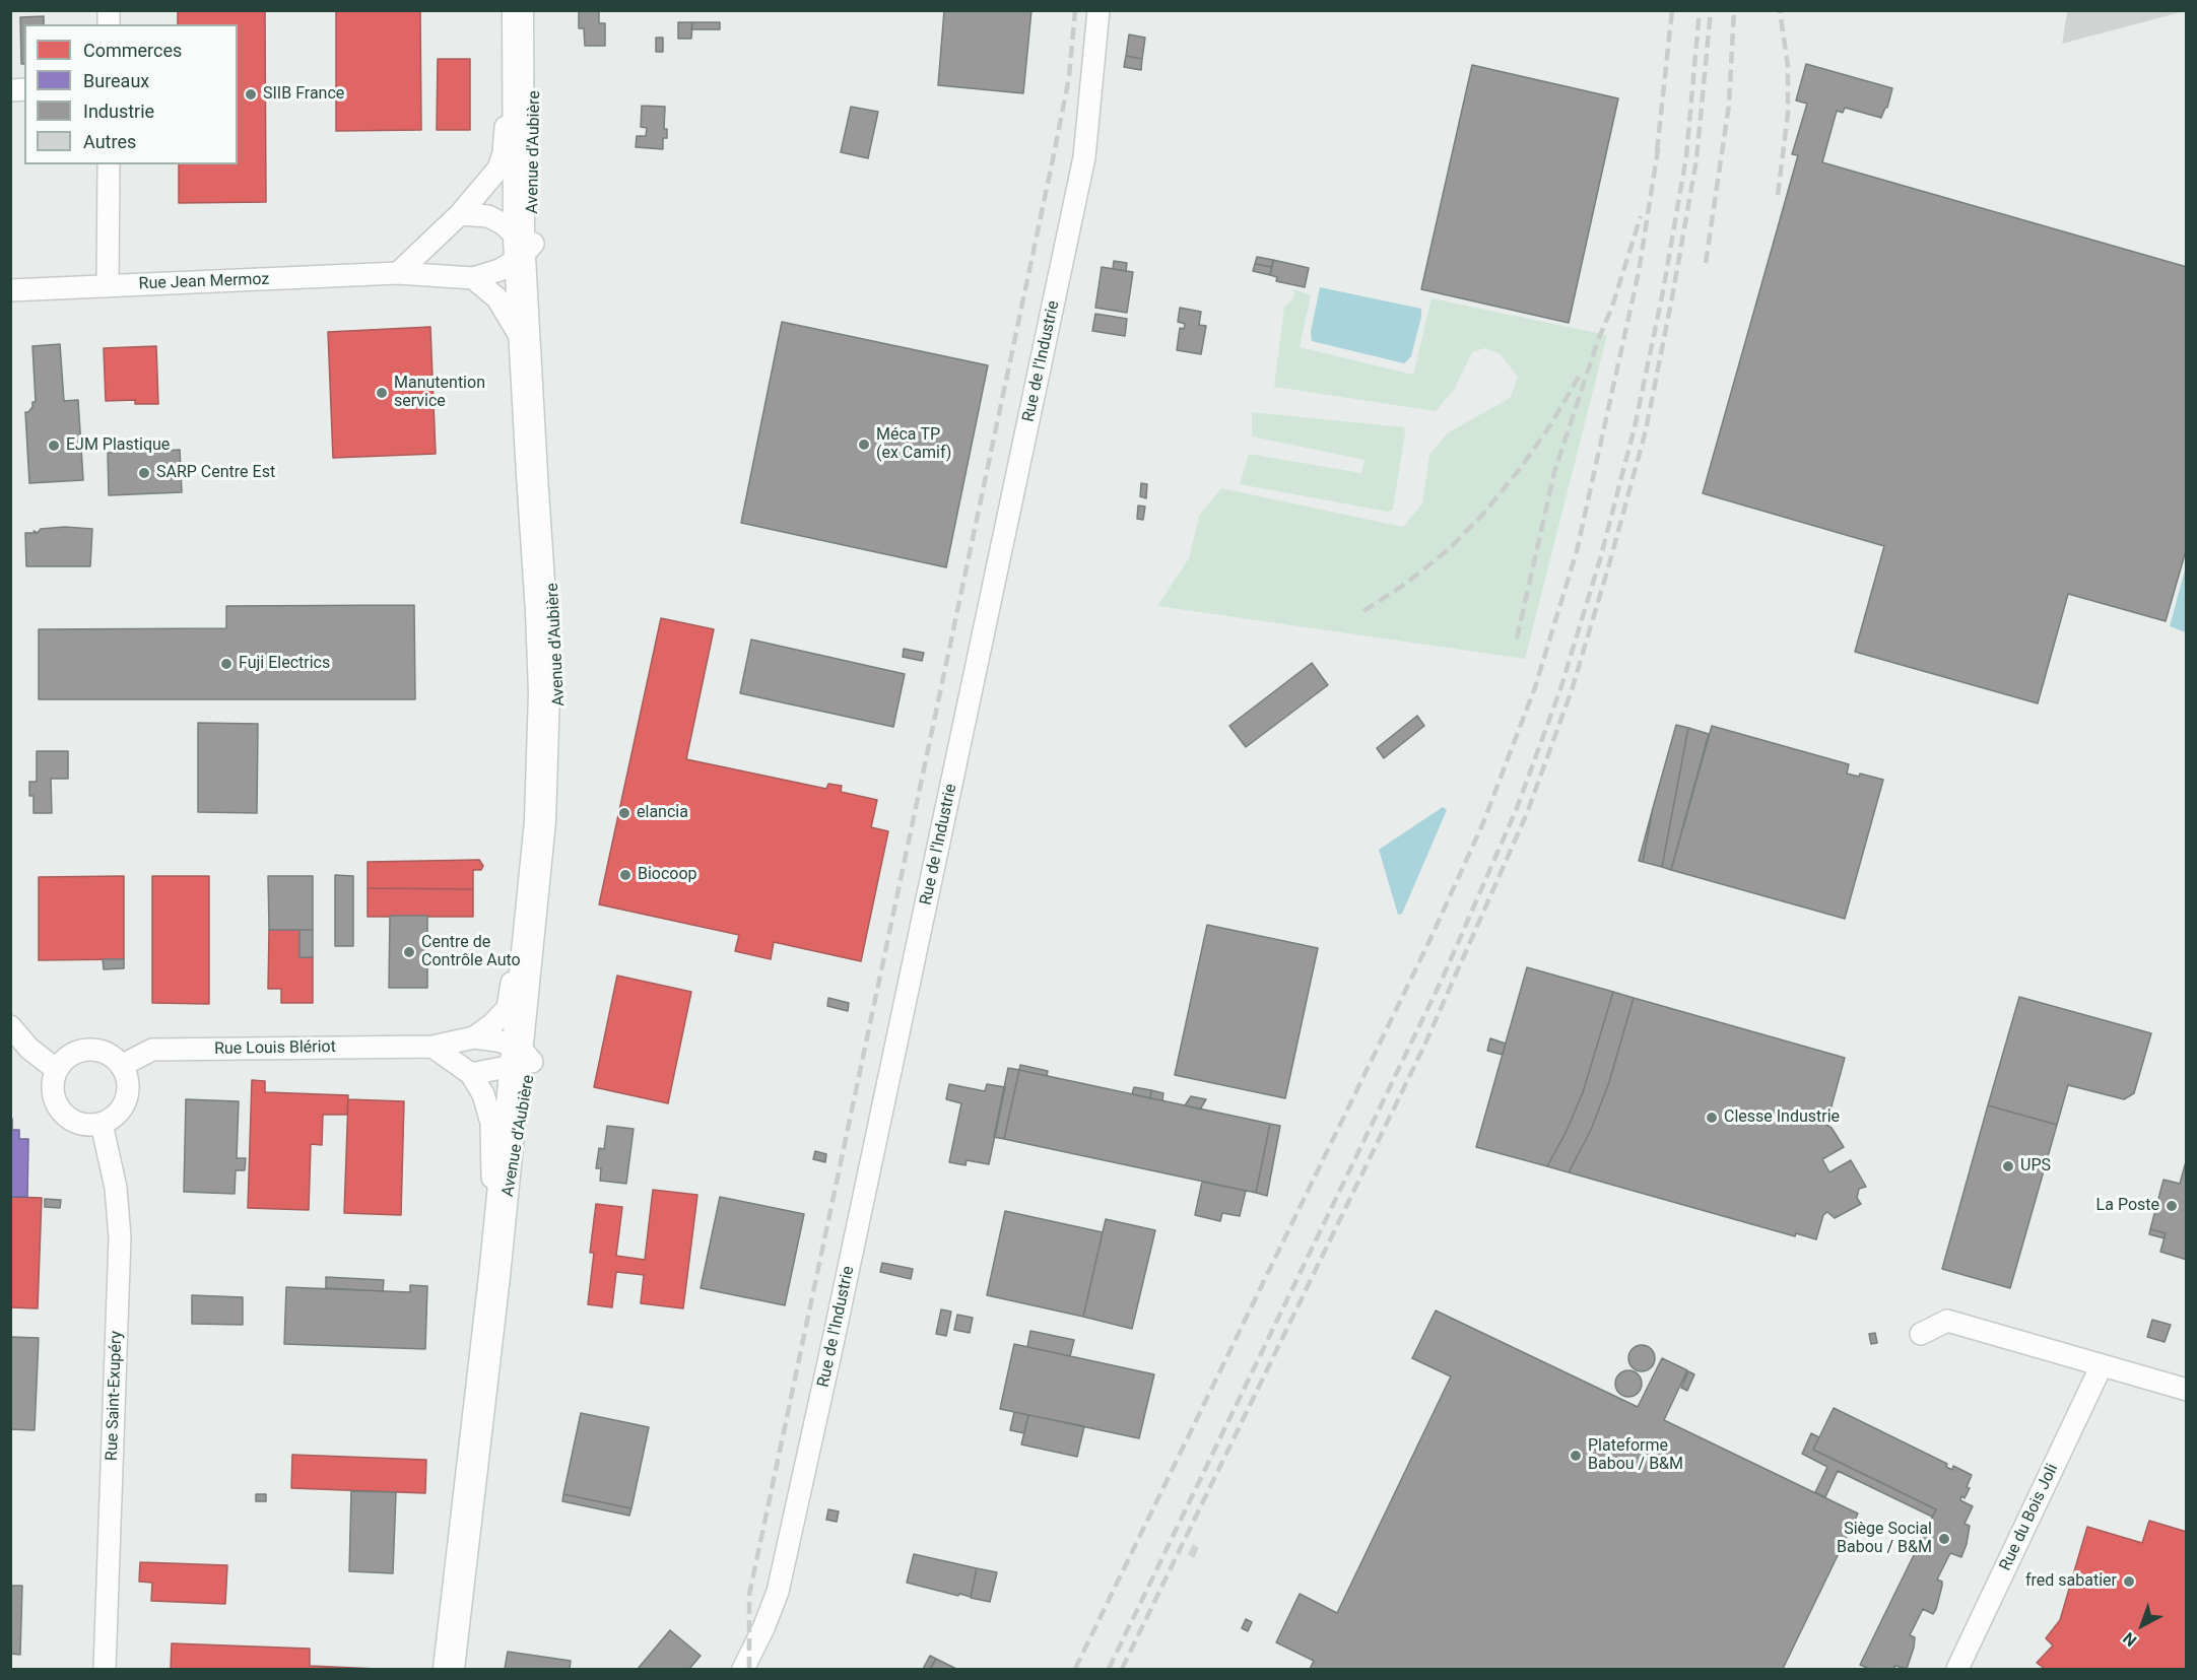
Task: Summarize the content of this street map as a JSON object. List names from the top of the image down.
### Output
{
  "streets": {
    "main road": ["Avenue d'Aubière"],
    "street": [
      "Rue Jean Mermoz",
      "Rue de l'Industrie",
      "Rue Louis Blériot",
      "Rue Saint-Exupéry",
      "Rue du Bois Joli"
    ]
  },
  "crossings": [
    ["Avenue d'Aubière", "Rue Jean Mermoz"],
    ["Avenue d'Aubière", "Rue Louis Blériot"],
    ["Rue Louis Blériot", "Rue Saint-Exupéry"]
  ],
  "places": [
    "SIIB France",
    "Manutention service",
    "Méca TP (ex Camif)",
    "EJM Plastique",
    "SARP Centre Est",
    "Fuji Electrics",
    "elancia",
    "Biocoop",
    "Centre de Contrôle Auto",
    "Clesse Industrie",
    "UPS",
    "La Poste",
    "Plateforme Babou / B&M",
    "Siège Social Babou / B&M",
    "fred sabatier"
  ],
  "legend": [
    "Commerces",
    "Bureaux",
    "Industrie",
    "Autres"
  ],
  "north": "bottom left"
}
